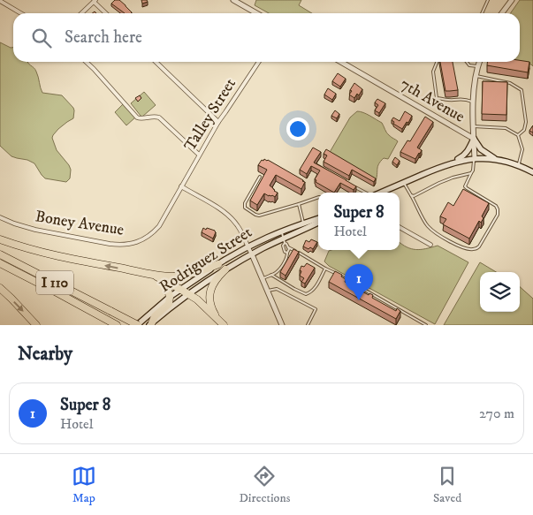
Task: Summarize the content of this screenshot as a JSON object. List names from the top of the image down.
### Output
{
  "streets": {
    "highway": ["I 110"],
    "main road": ["Rodriguez Street"],
    "street": ["7th Avenue", "Talley Street", "Boney Avenue"]
  },
  "crossings": [
    ["Talley Street", "Boney Avenue"],
    ["Rodriguez Street", "I 110"]
  ],
  "page": {
    "search": "Search here",
    "popup": ["Super 8", "Hotel"],
    "pins": "1",
    "heading": "Nearby",
    "list": [
      {
        "mark": "1",
        "name": "Super 8",
        "note": "Hotel",
        "value": "270 m"
      }
    ],
    "nav": ["Map", "Directions", "Saved"]
  }
}
